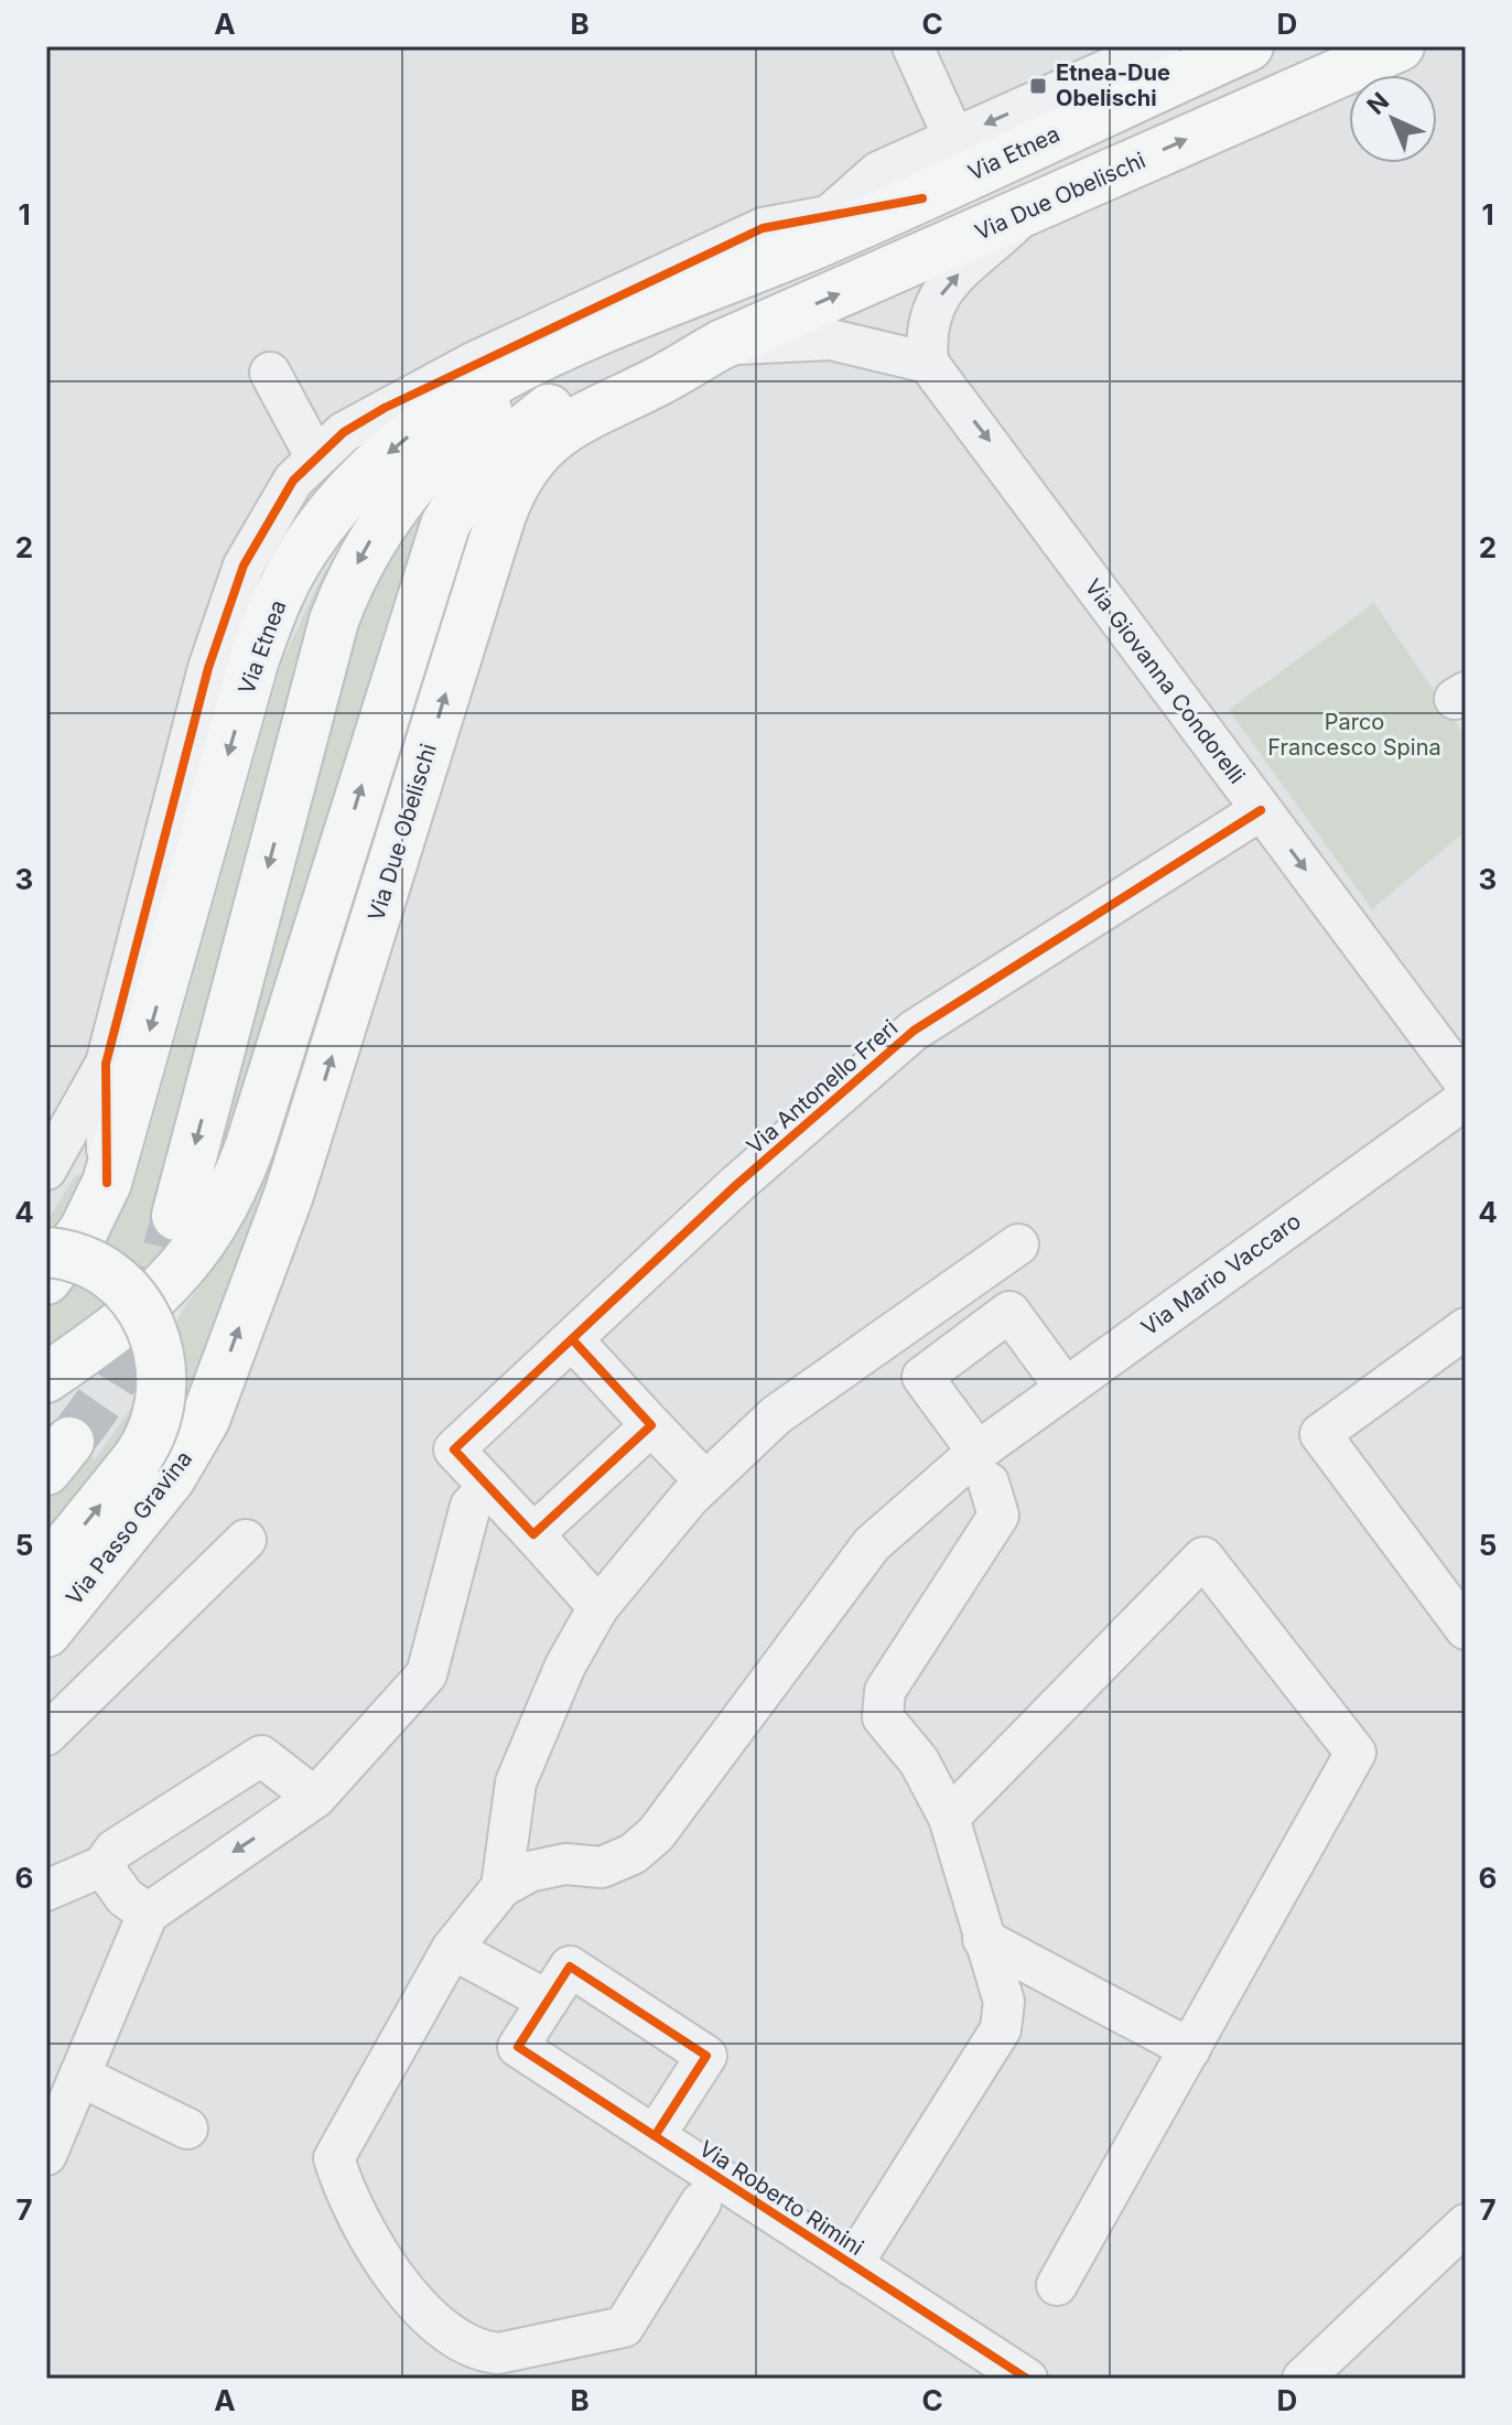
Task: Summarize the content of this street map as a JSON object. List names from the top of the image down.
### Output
{
  "streets": {
    "main road": ["Via Etnea", "Via Due Obelischi", "Via Passo Gravina"],
    "street": [
      "Via Giovanna Condorelli",
      "Via Antonello Freri",
      "Via Mario Vaccaro",
      "Via Roberto Rimini"
    ]
  },
  "crossings": [
    ["Via Etnea", "Via Due Obelischi"],
    ["Via Due Obelischi", "Via Passo Gravina"],
    ["Via Giovanna Condorelli", "Via Antonello Freri"]
  ],
  "one_way": ["Via Etnea", "Via Due Obelischi", "Via Giovanna Condorelli"],
  "parks": ["Parco Francesco Spina"],
  "places": {
    "transit": ["Etnea-Due Obelischi"]
  },
  "north": "top left",
  "grid": {
    "columns": [
      "A",
      "B",
      "C",
      "D"
    ],
    "rows": [
      "1",
      "2",
      "3",
      "4",
      "5",
      "6",
      "7"
    ]
  }
}
